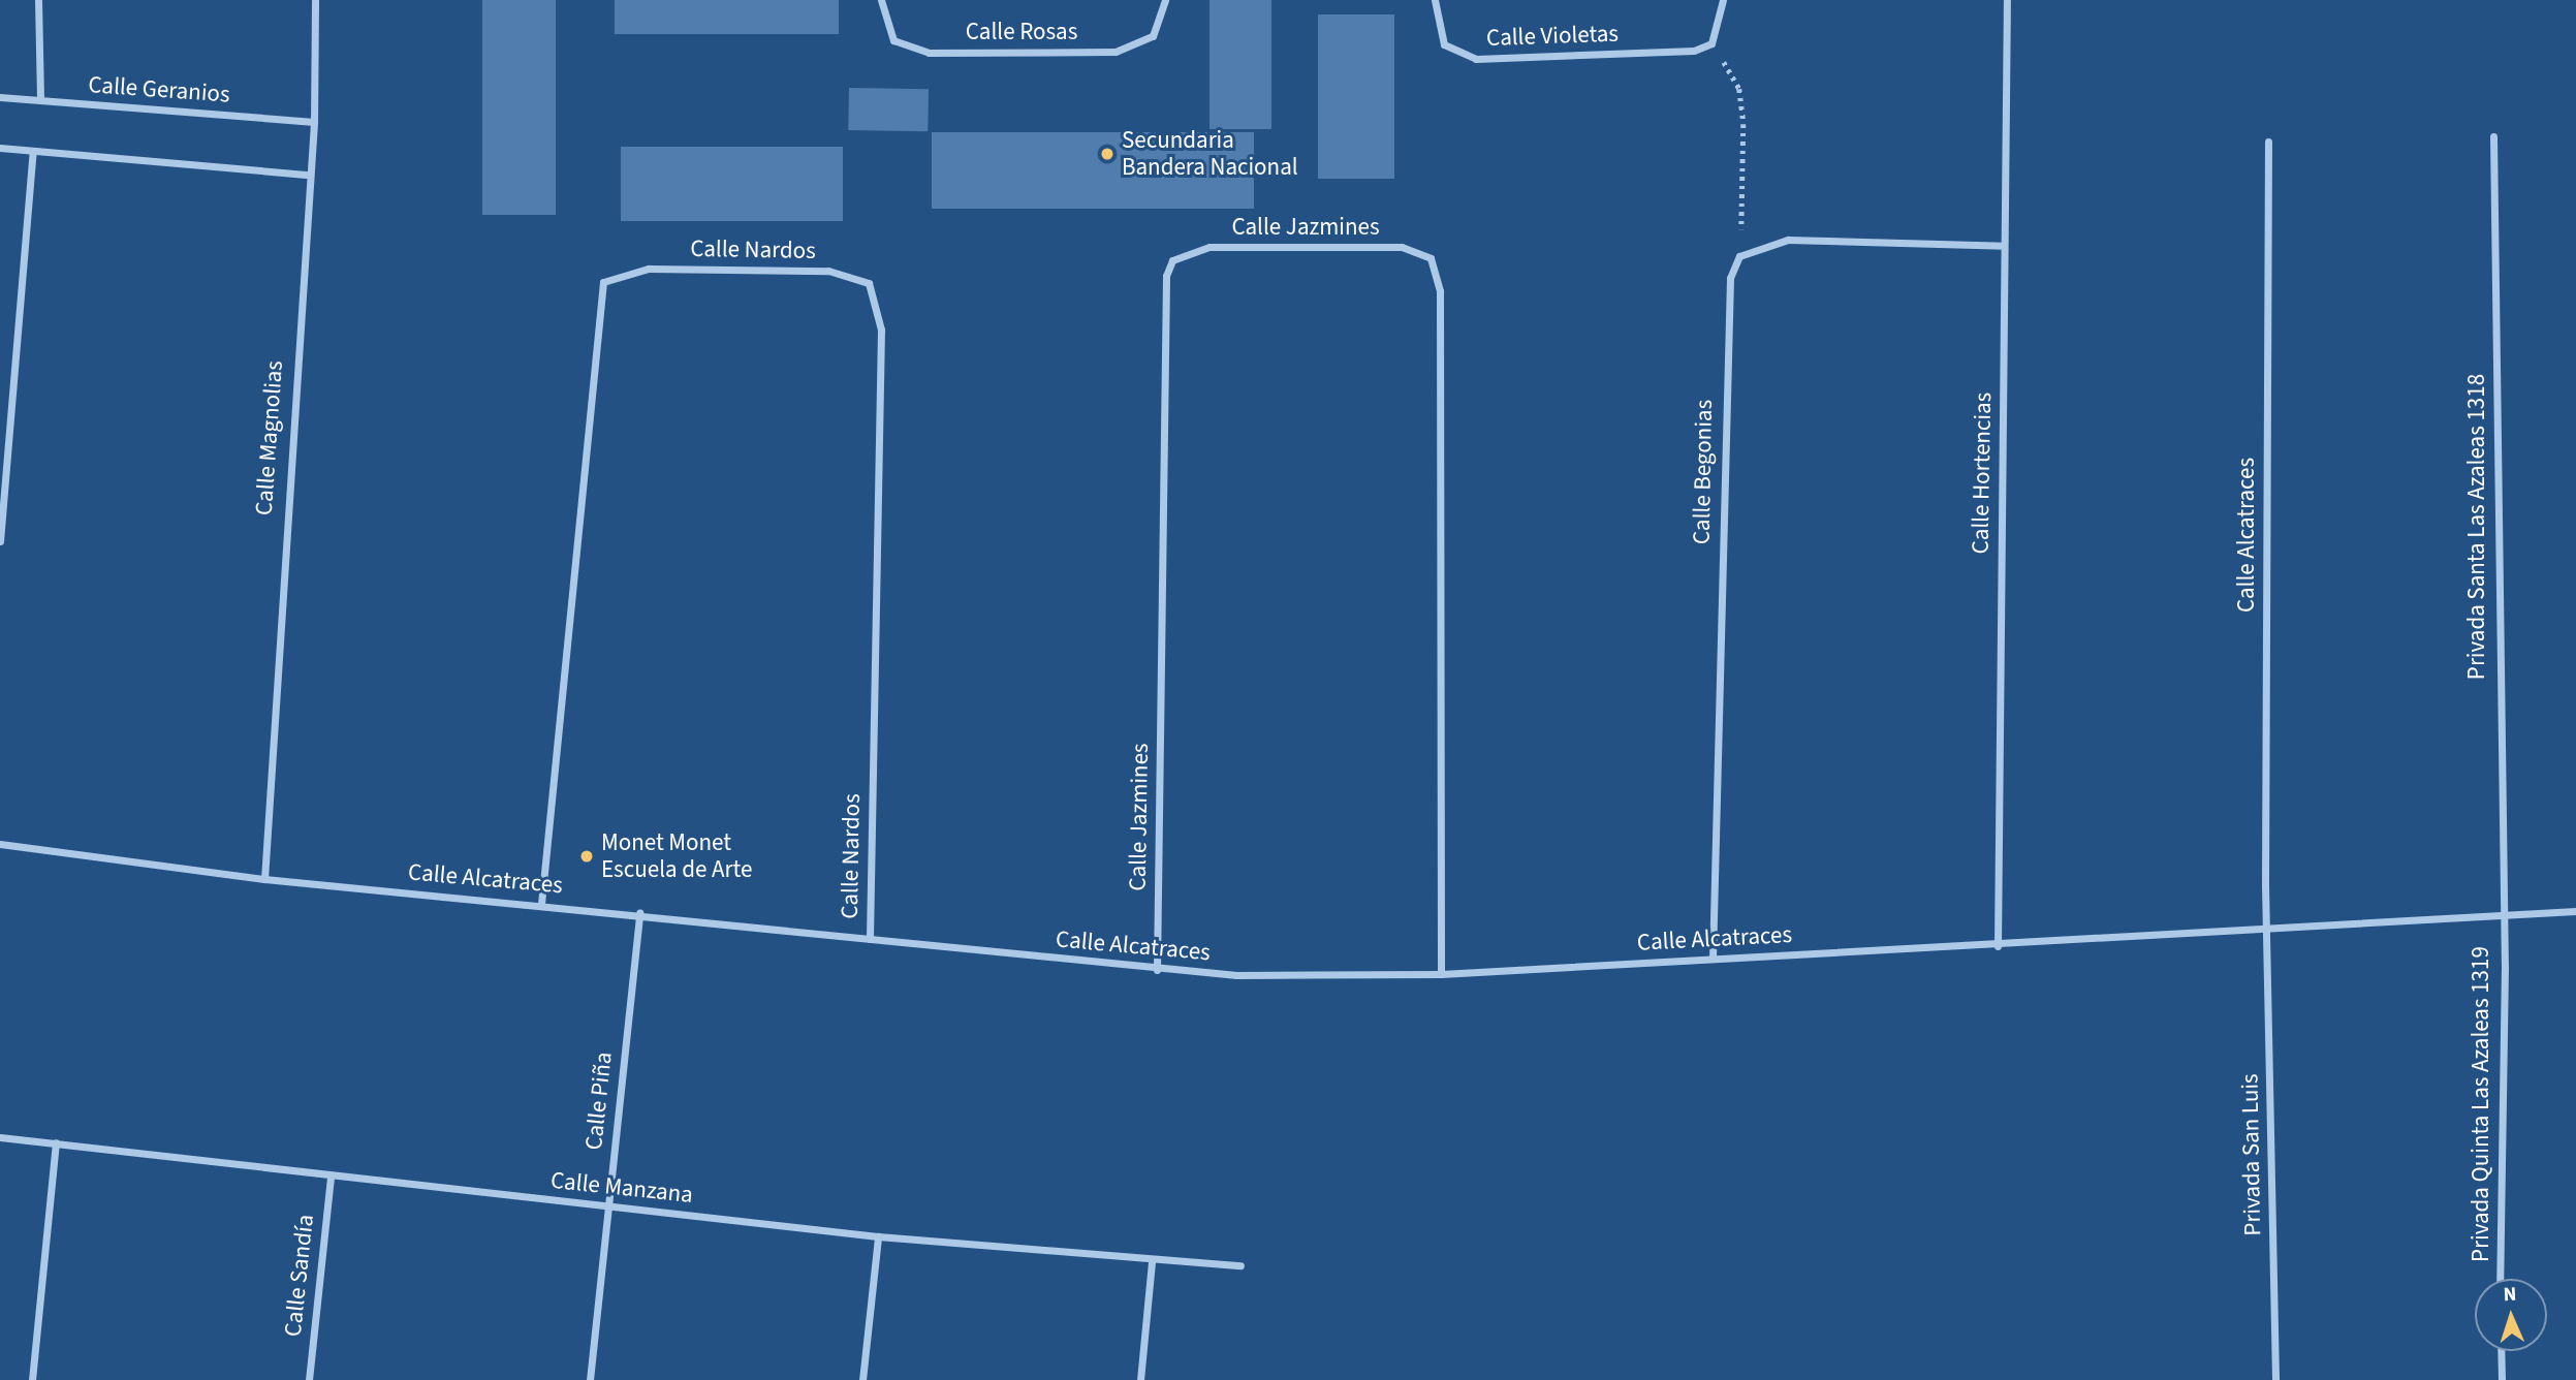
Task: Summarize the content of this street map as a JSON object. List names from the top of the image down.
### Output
{
  "streets": {
    "street": [
      "Calle Rosas",
      "Calle Violetas",
      "Calle Geranios",
      "Calle Jazmines",
      "Calle Nardos",
      "Calle Magnolias",
      "Calle Begonias",
      "Calle Hortencias",
      "Privada Santa Las Azaleas 1318",
      "Calle Alcatraces",
      "Calle Piña",
      "Privada Quinta Las Azaleas 1319",
      "Privada San Luis",
      "Calle Manzana",
      "Calle Sandía"
    ]
  },
  "crossings": [
    ["Calle Geranios", "Calle Magnolias"],
    ["Calle Jazmines", "Calle Alcatraces"],
    ["Calle Nardos", "Calle Alcatraces"],
    ["Calle Magnolias", "Calle Alcatraces"],
    ["Calle Begonias", "Calle Alcatraces"],
    ["Calle Hortencias", "Calle Alcatraces"],
    ["Privada Santa Las Azaleas 1318", "Calle Alcatraces"],
    ["Privada Santa Las Azaleas 1318", "Privada Quinta Las Azaleas 1319"],
    ["Calle Alcatraces", "Calle Piña"],
    ["Calle Alcatraces", "Privada Quinta Las Azaleas 1319"],
    ["Calle Alcatraces", "Privada San Luis"],
    ["Calle Piña", "Calle Manzana"],
    ["Calle Manzana", "Calle Sandía"]
  ],
  "places": ["Secundaria Bandera Nacional", "Monet Monet Escuela de Arte"],
  "north": "top"
}
